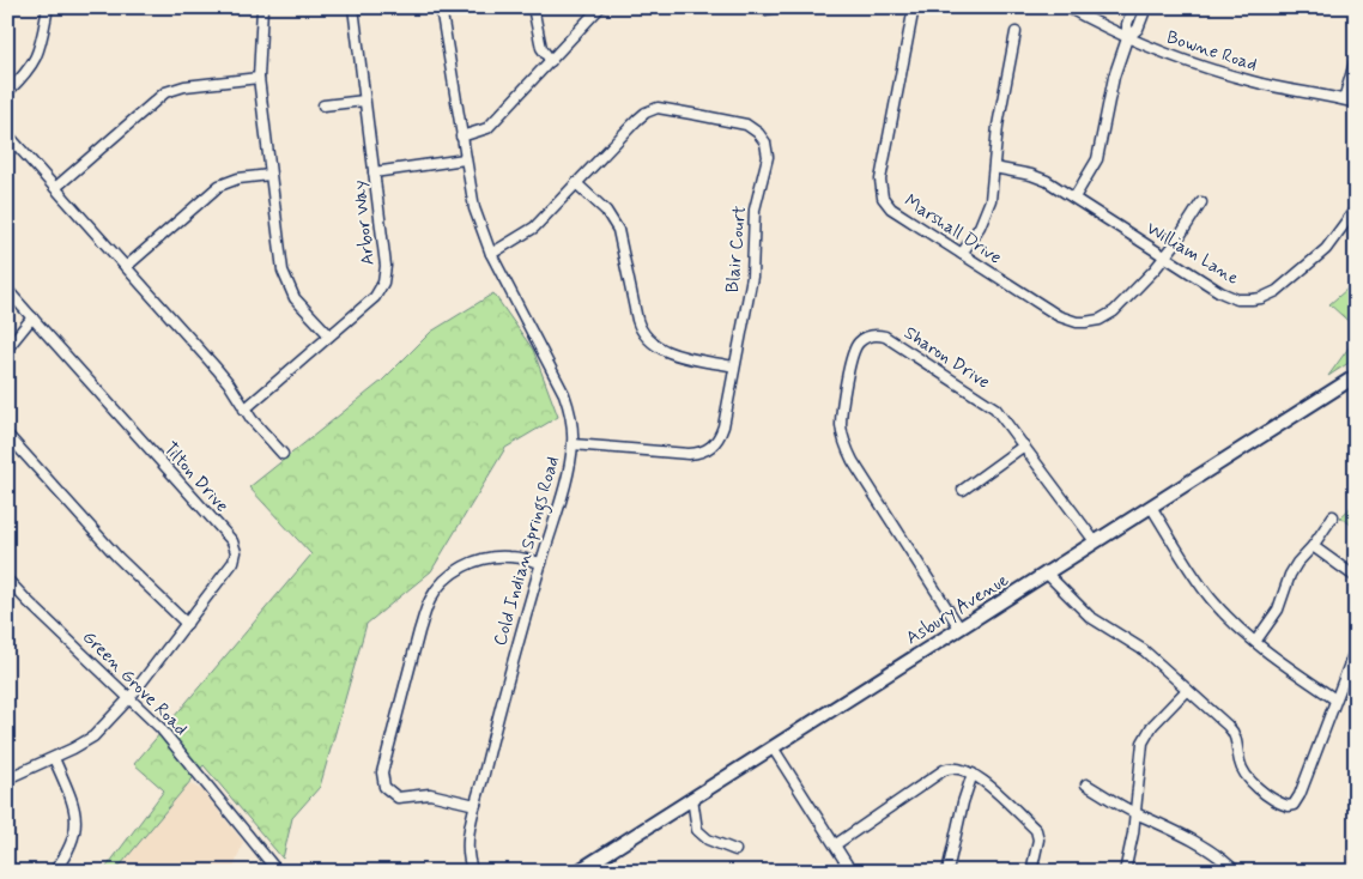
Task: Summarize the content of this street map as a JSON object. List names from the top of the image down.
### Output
{
  "streets": {
    "main road": ["Asbury Avenue"],
    "street": [
      "Bowne Road",
      "Arbor Way",
      "Marshall Drive",
      "Blair Court",
      "William Lane",
      "Sharon Drive",
      "Tilton Drive",
      "Cold Indian Springs Road",
      "Green Grove Road"
    ]
  },
  "crossings": [
    ["Marshall Drive", "William Lane"],
    ["Blair Court", "Cold Indian Springs Road"],
    ["Sharon Drive", "Asbury Avenue"],
    ["Tilton Drive", "Green Grove Road"]
  ]
}
